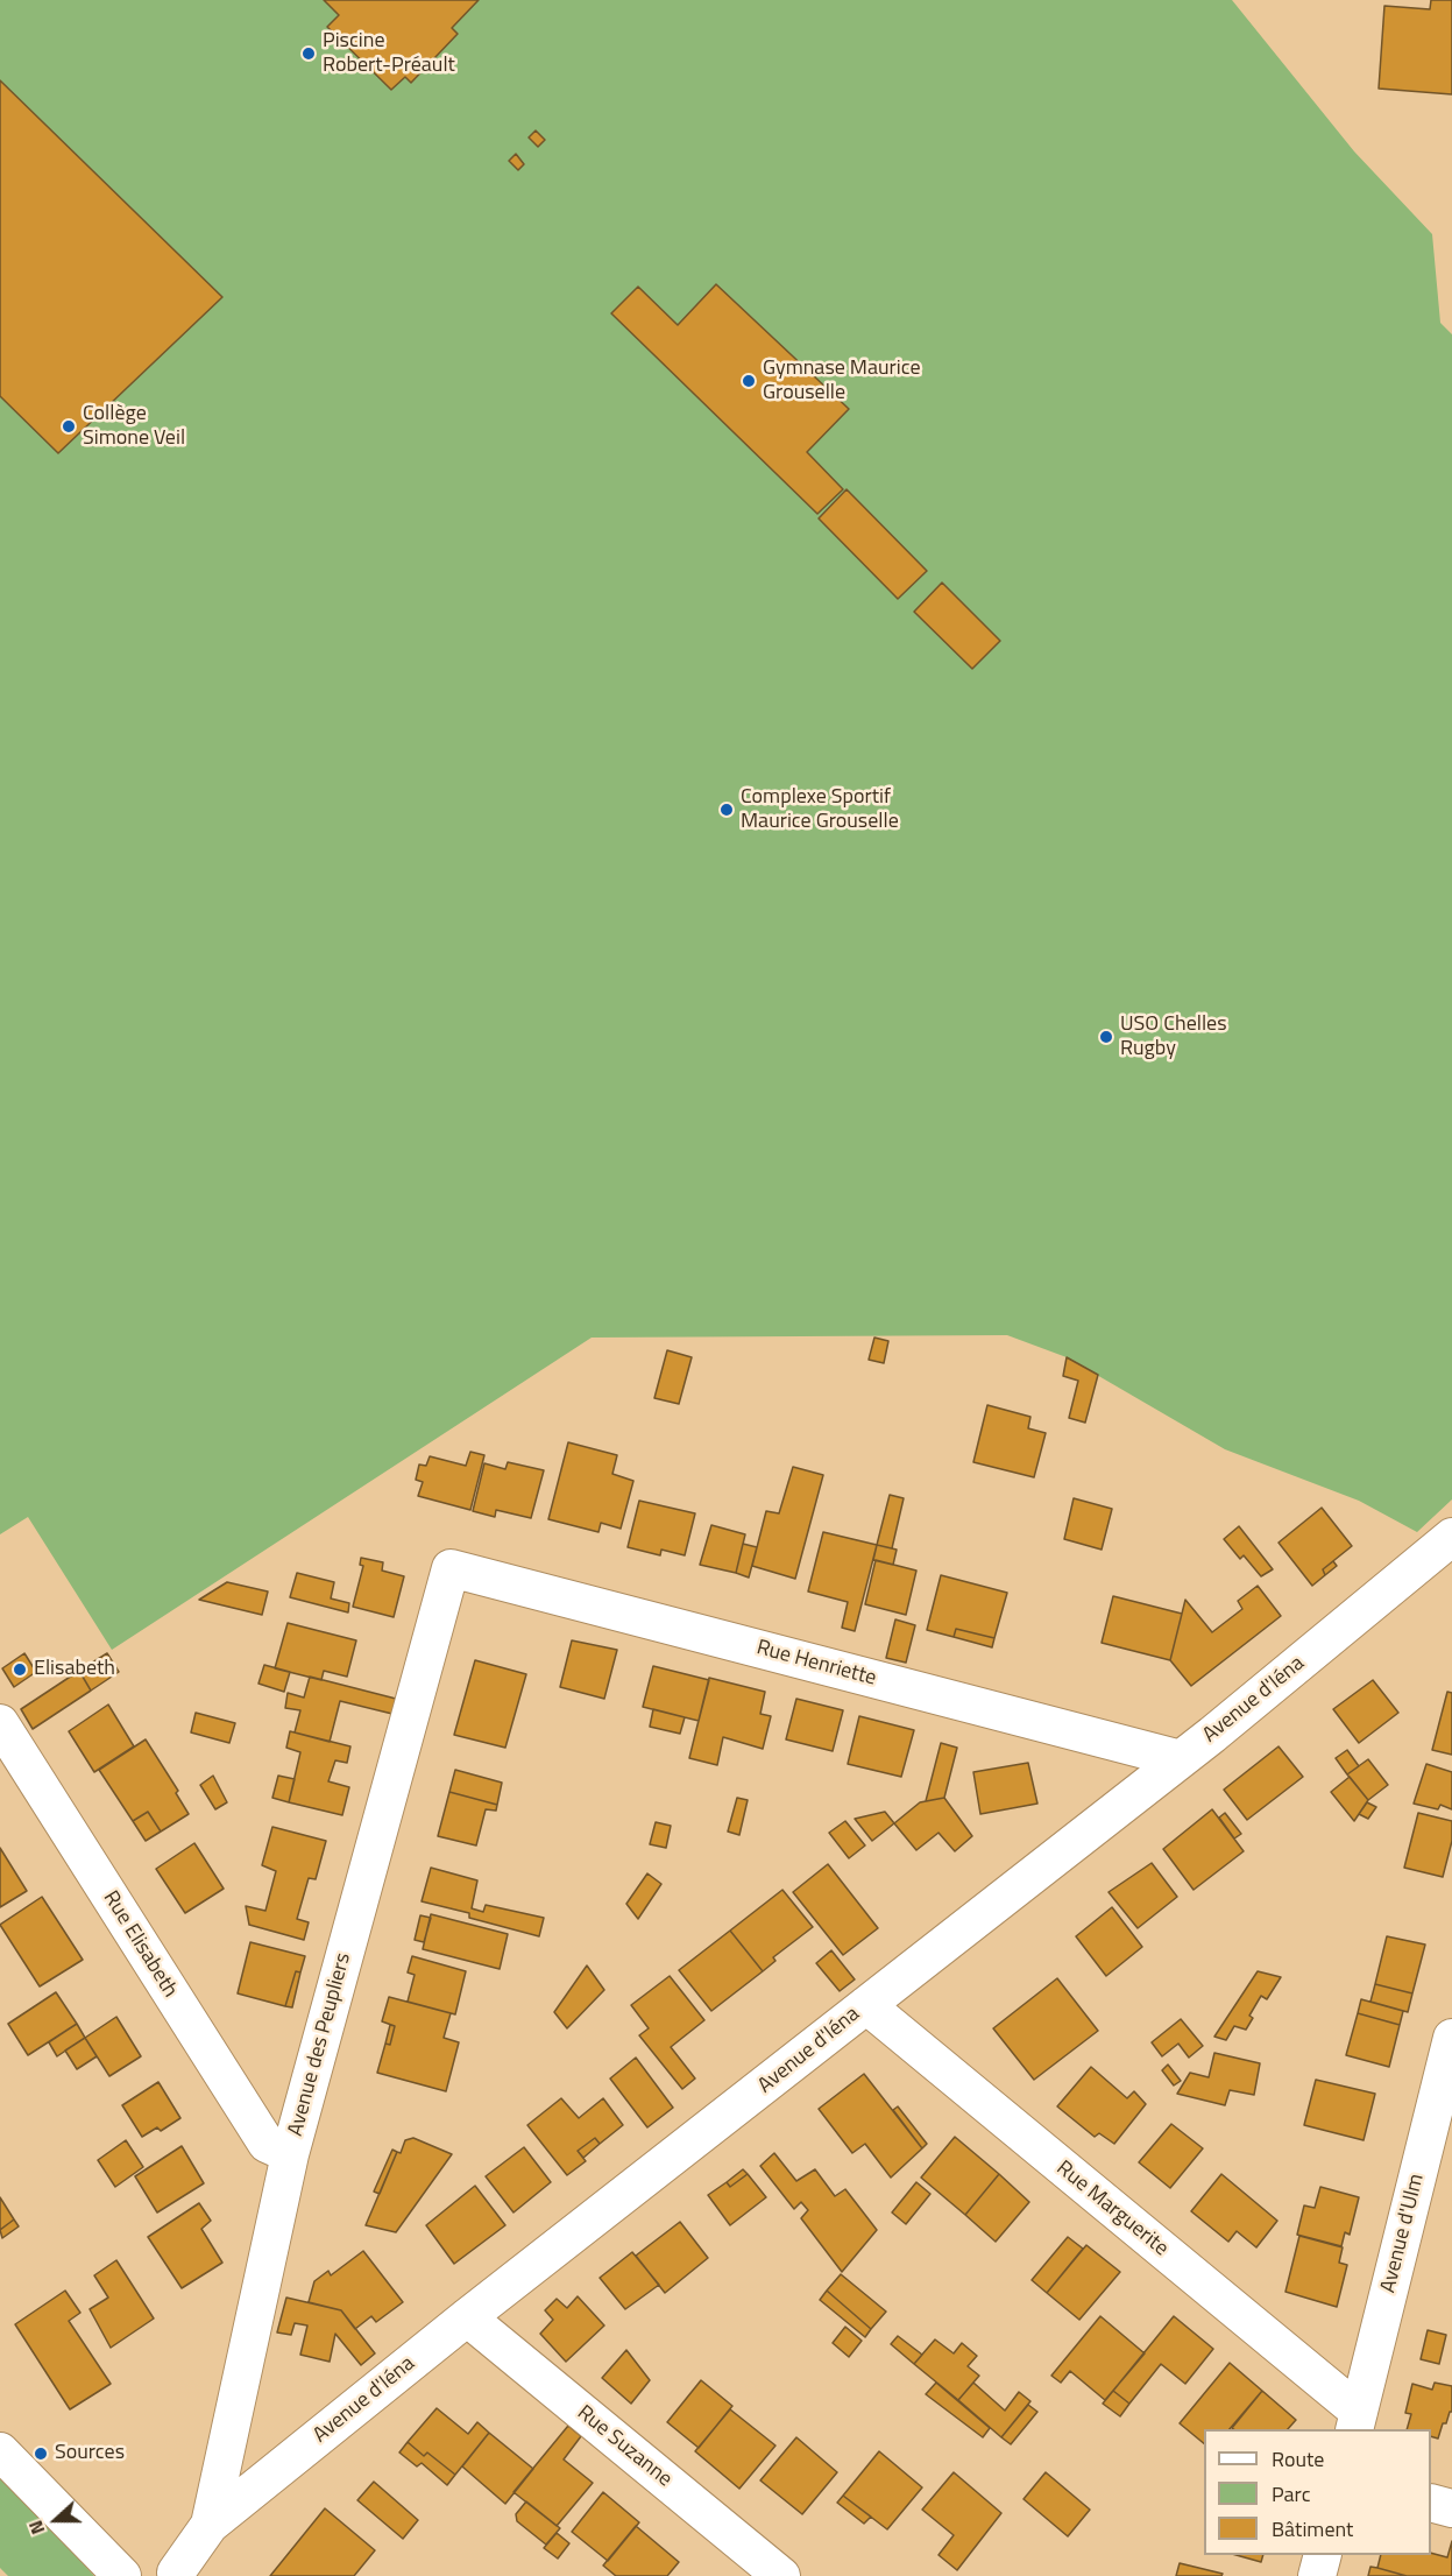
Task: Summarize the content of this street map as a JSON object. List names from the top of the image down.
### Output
{
  "streets": {
    "street": [
      "Rue Henriette",
      "Avenue d'Iéna",
      "Rue Elisabeth",
      "Avenue des Peupliers",
      "Rue Marguerite",
      "Avenue d'Ulm",
      "Rue Suzanne"
    ]
  },
  "crossings": [
    ["Rue Henriette", "Avenue d'Iéna"],
    ["Rue Henriette", "Avenue des Peupliers"],
    ["Avenue d'Iéna", "Avenue des Peupliers"],
    ["Avenue d'Iéna", "Rue Marguerite"],
    ["Avenue d'Iéna", "Rue Suzanne"],
    ["Rue Elisabeth", "Avenue des Peupliers"],
    ["Rue Marguerite", "Avenue d'Ulm"]
  ],
  "places": [
    "Piscine Robert-Préault",
    "Gymnase Maurice Grouselle",
    "Collège Simone Veil",
    "Complexe Sportif Maurice Grouselle",
    "USO Chelles Rugby",
    "Elisabeth",
    "Sources"
  ],
  "legend": ["Route", "Parc", "Bâtiment"],
  "north": "left"
}
